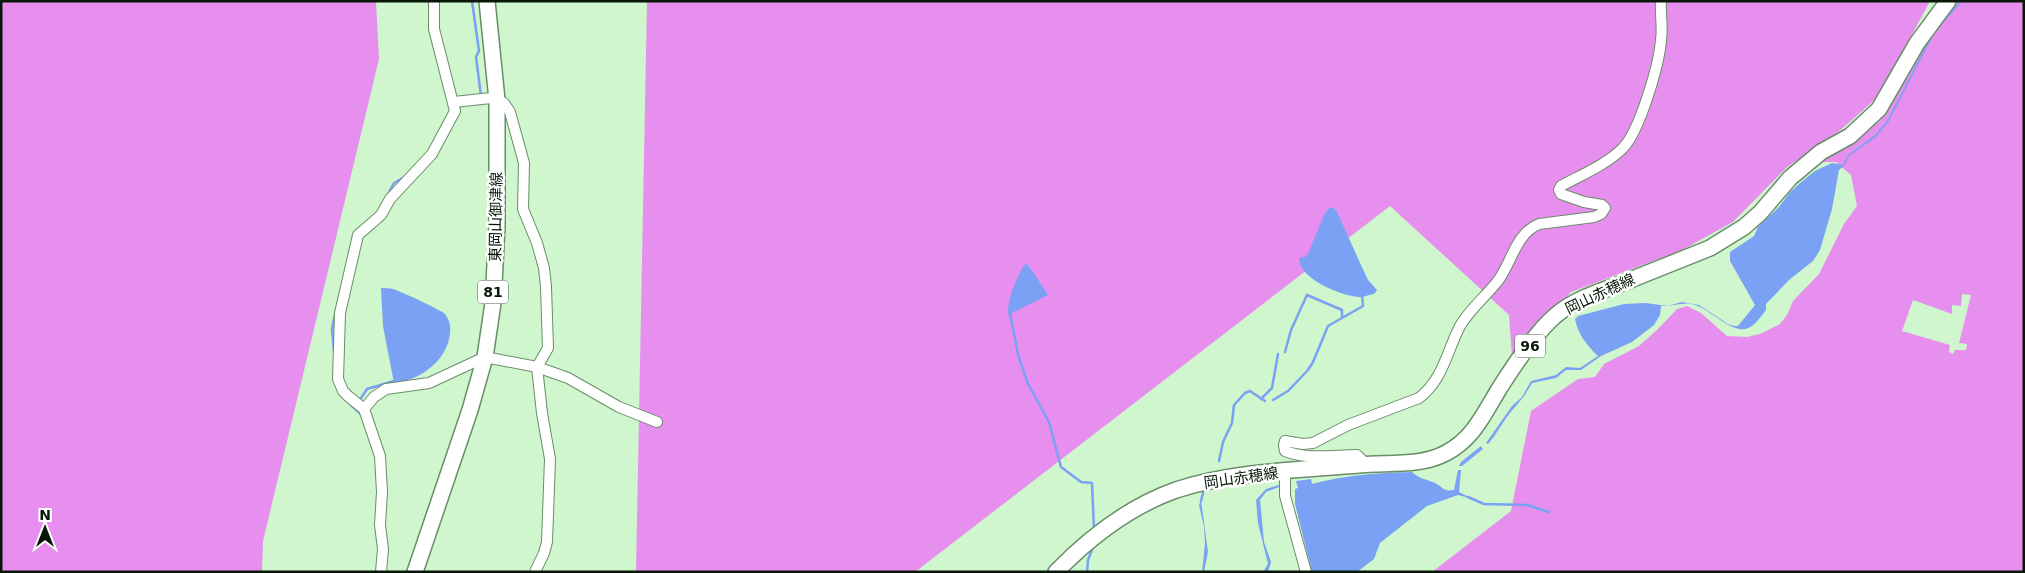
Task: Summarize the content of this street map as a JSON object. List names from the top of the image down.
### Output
{
  "streets": {
    "main road": [
      "東岡山御津線",
      "81",
      "岡山赤穂線",
      "96"
    ]
  },
  "north": "top"
}
